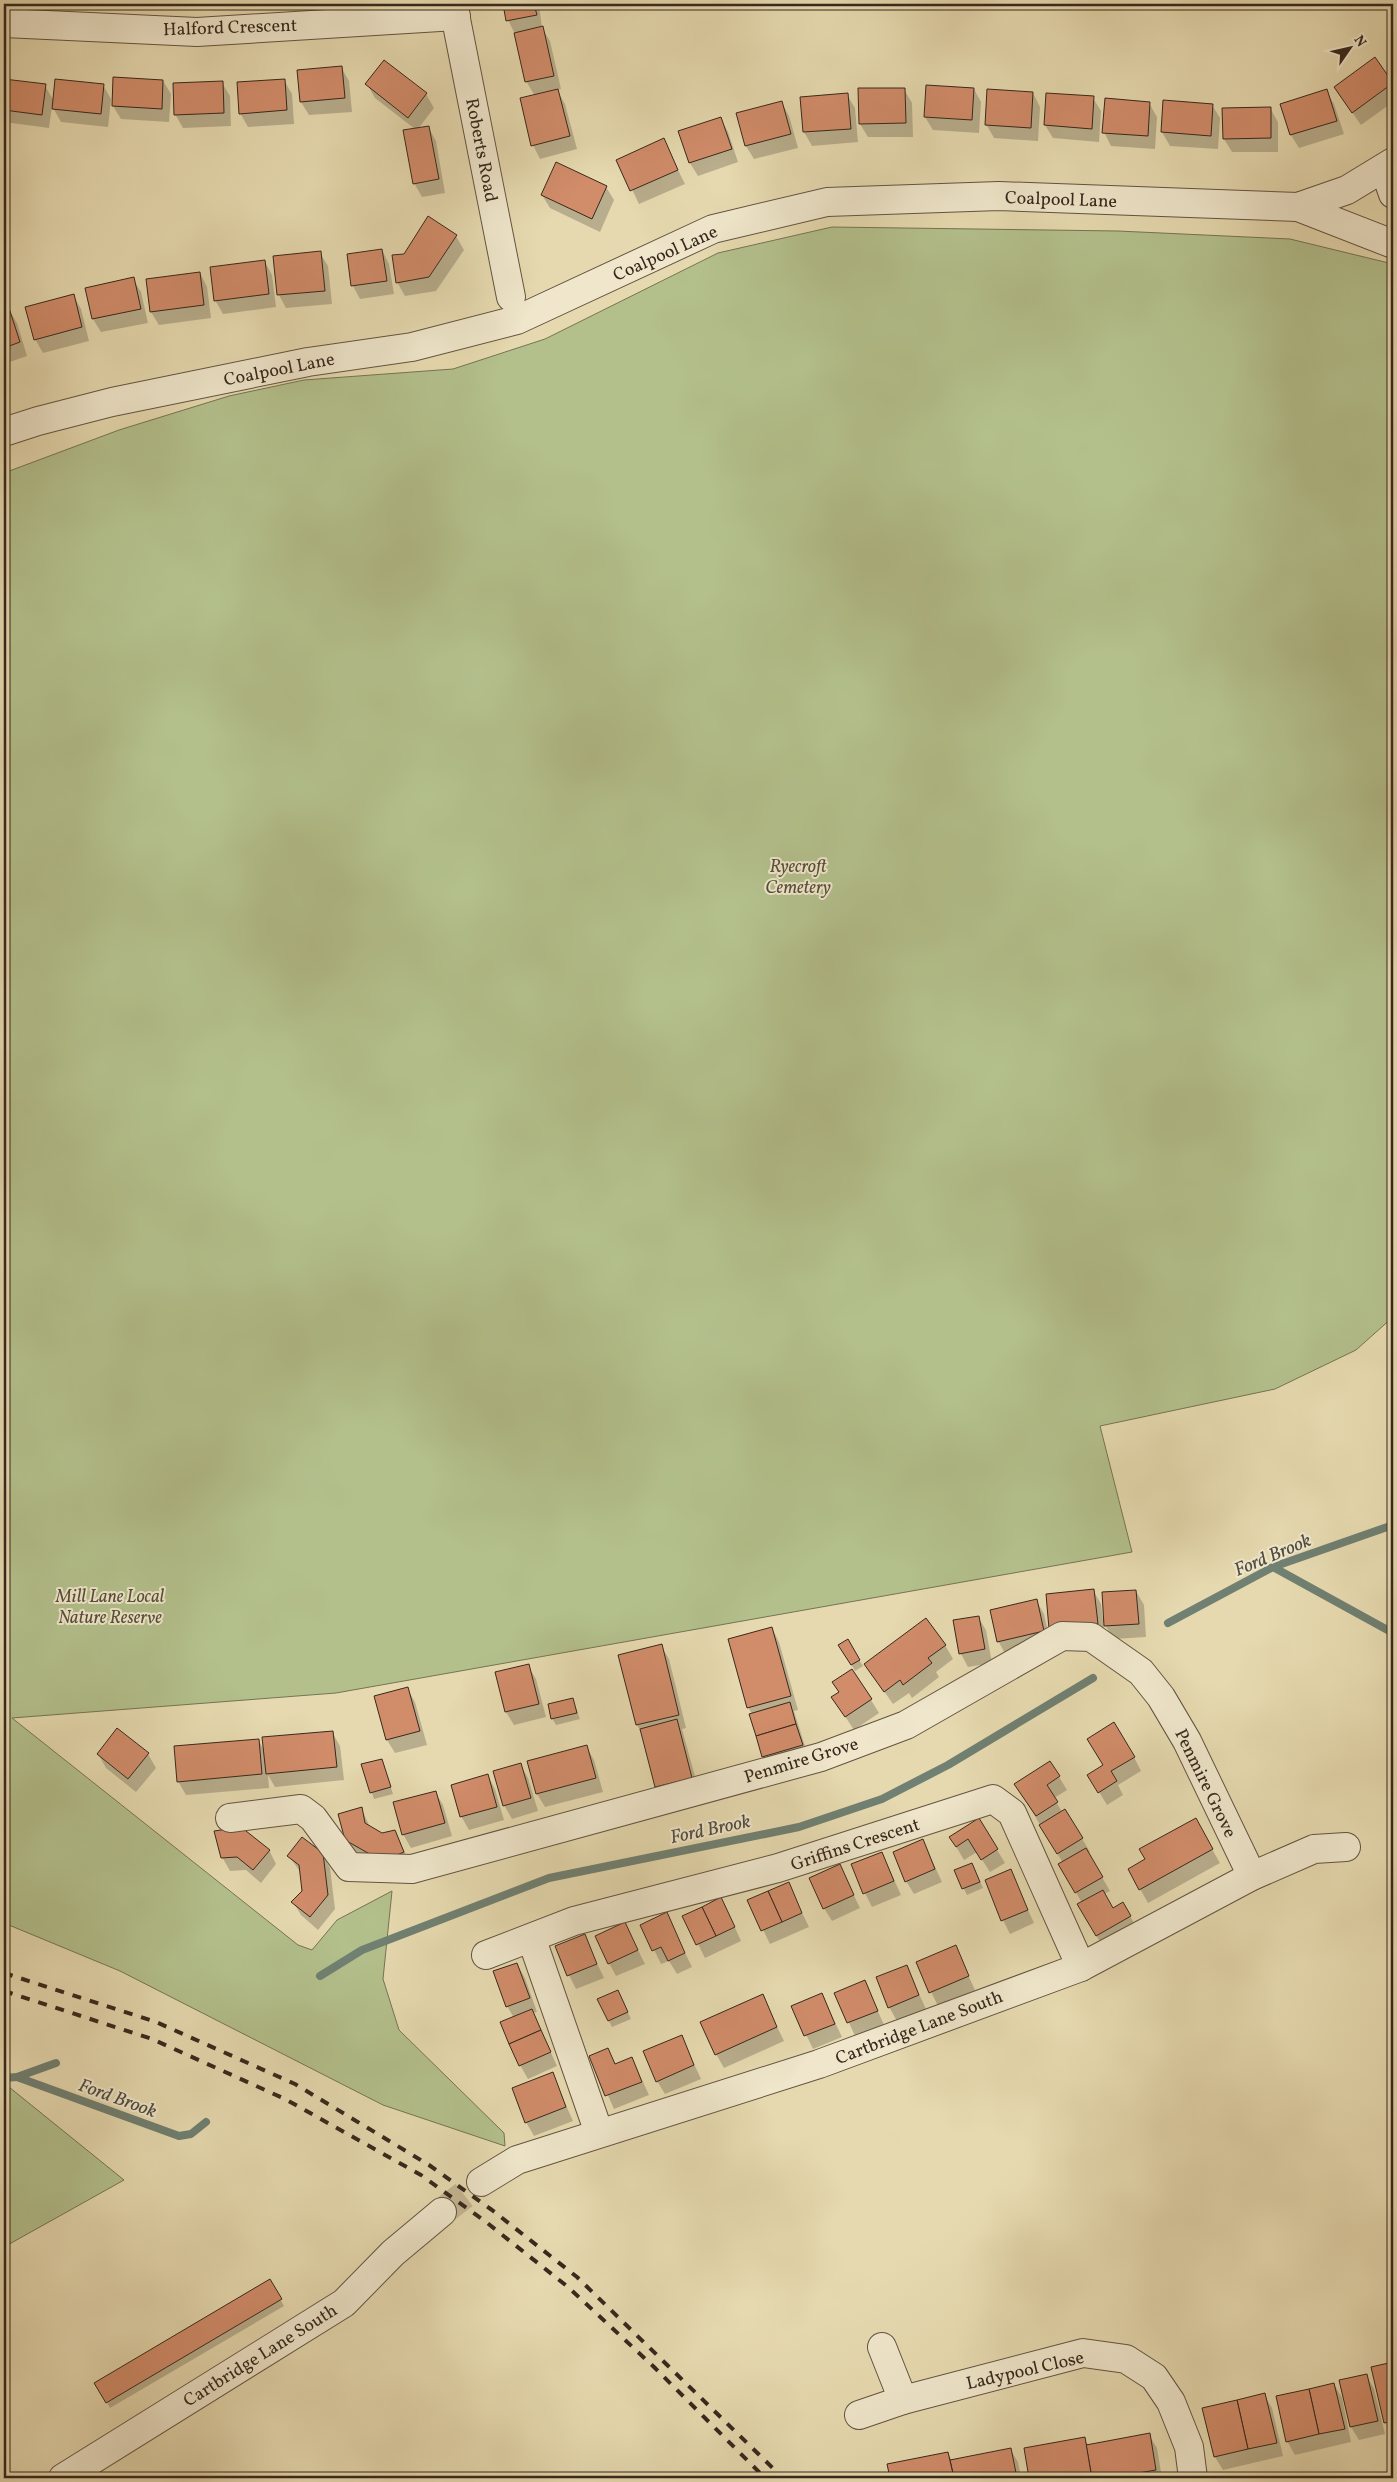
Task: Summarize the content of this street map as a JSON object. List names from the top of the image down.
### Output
{
  "streets": {
    "street": [
      "Halford Crescent",
      "Roberts Road",
      "Coalpool Lane",
      "Penmire Grove",
      "Griffins Crescent",
      "Cartbridge Lane South",
      "Ladypool Close"
    ]
  },
  "crossings": [
    ["Halford Crescent", "Roberts Road"],
    ["Penmire Grove", "Cartbridge Lane South"],
    ["Griffins Crescent", "Cartbridge Lane South"]
  ],
  "water": ["Ford Brook"],
  "parks": ["Ryecroft Cemetery", "Mill Lane Local Nature Reserve"],
  "north": "top right"
}
